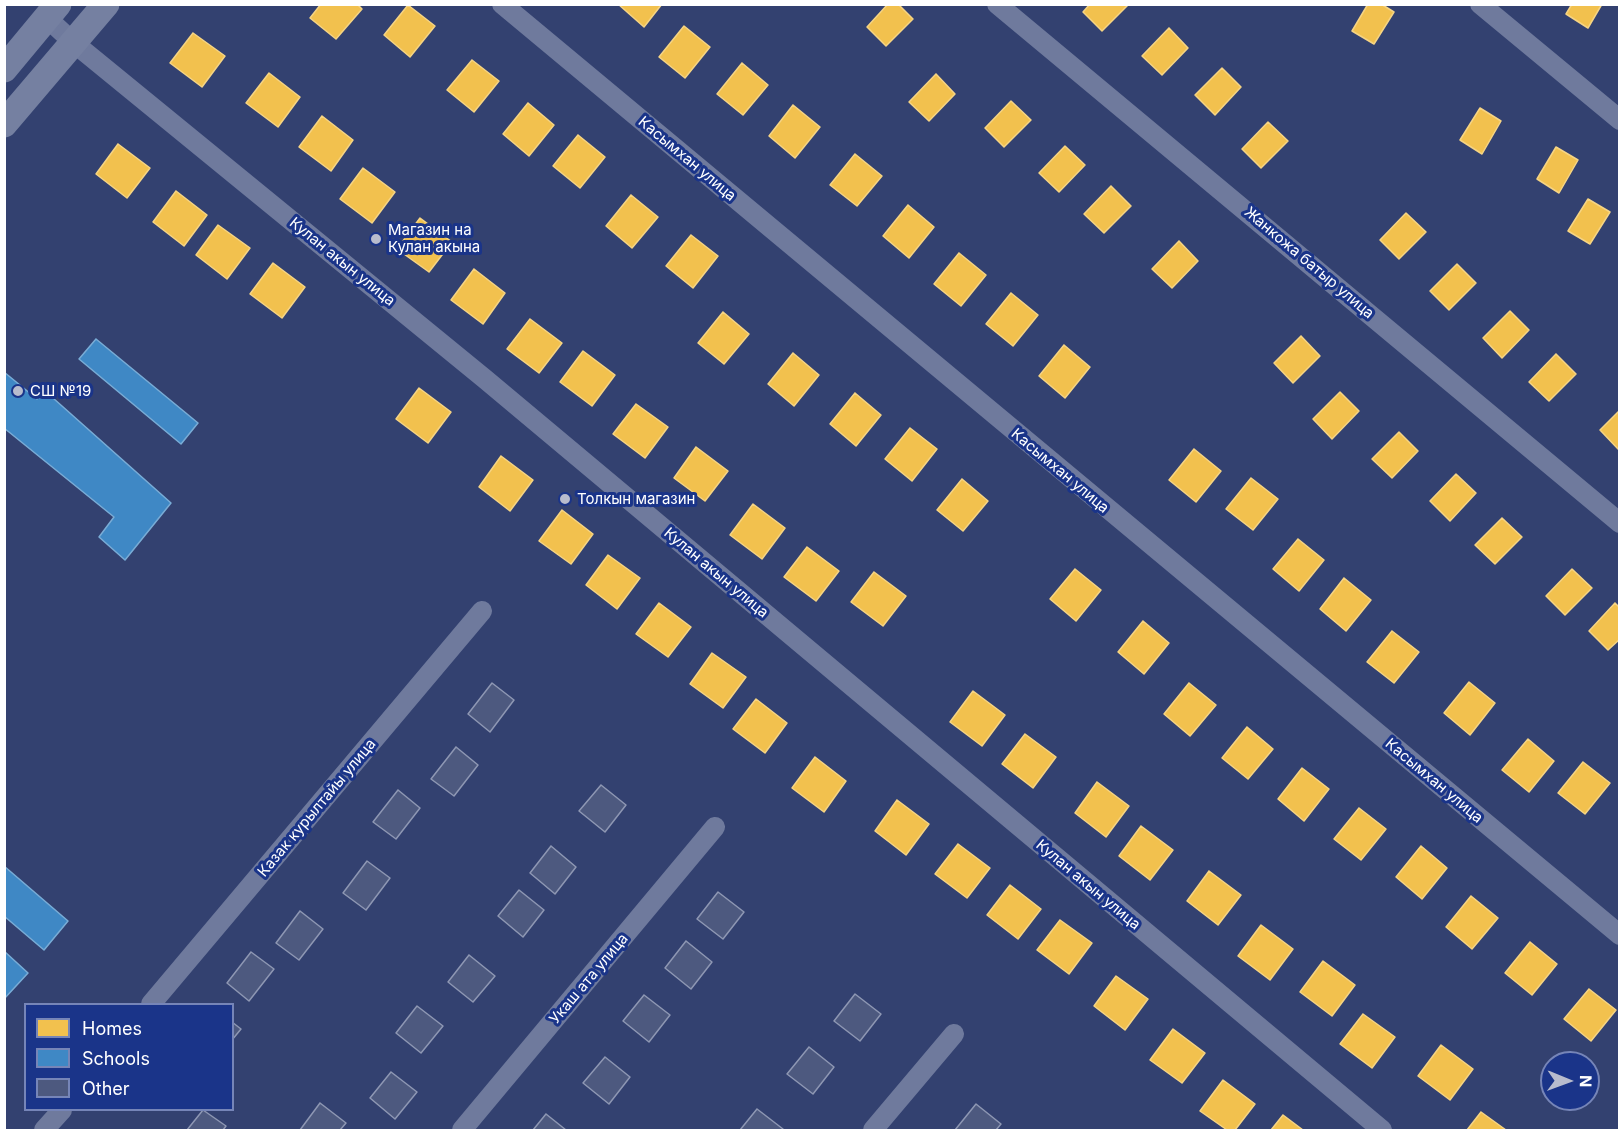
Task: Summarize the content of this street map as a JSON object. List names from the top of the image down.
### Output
{
  "streets": {
    "street": [
      "Касымхан улица",
      "Кулан акын улица",
      "Жанкожа батыр улица",
      "Казак курылтайы улица",
      "Укаш ата улица"
    ]
  },
  "places": ["Магазин на Кулан акына", "СШ №19", "Толкын магазин"],
  "legend": ["Homes", "Schools", "Other"],
  "north": "right"
}
